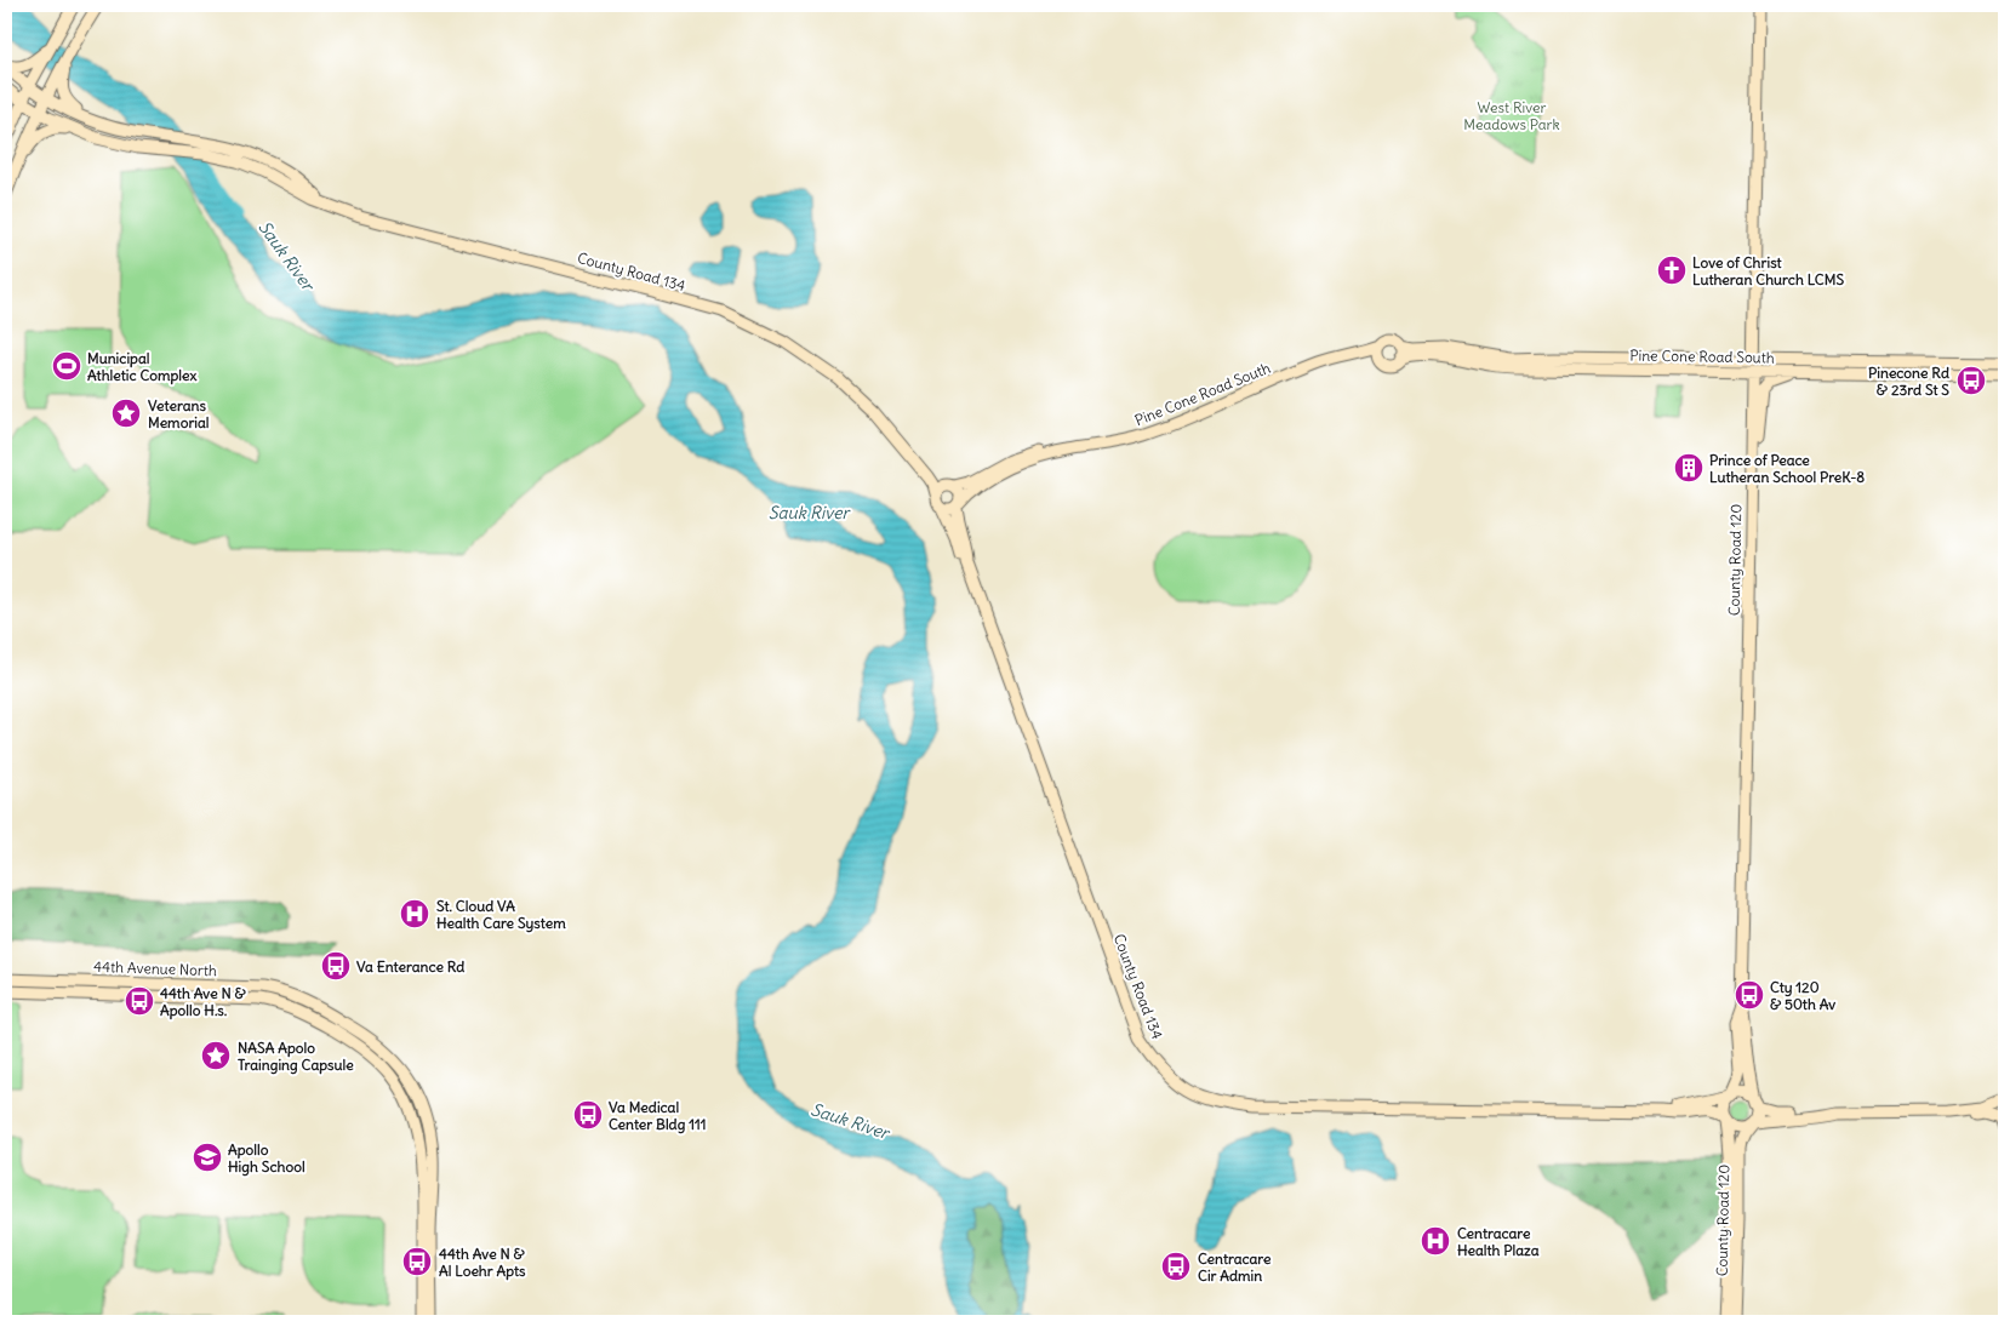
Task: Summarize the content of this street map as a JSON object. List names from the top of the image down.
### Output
{
  "streets": {
    "street": [
      "County Road 134",
      "Pine Cone Road South",
      "County Road 120",
      "44th Avenue North"
    ]
  },
  "crossings": [
    ["County Road 134", "Pine Cone Road South"],
    ["County Road 134", "County Road 120"],
    ["Pine Cone Road South", "County Road 120"]
  ],
  "water": ["Sauk River"],
  "parks": ["West River Meadows Park"],
  "places": {
    "church": ["Love of Christ Lutheran Church LCMS"],
    "sports": ["Municipal Athletic Complex"],
    "bus stop": [
      "Pinecone Rd & 23rd St S",
      "Va Enterance Rd",
      "Cty 120 & 50th Av",
      "44th Ave N & Apollo H.s.",
      "Va Medical Center Bldg 111",
      "44th Ave N & Al Loehr Apts",
      "Centracare Cir Admin"
    ],
    "place": ["Veterans Memorial", "NASA Apolo Trainging Capsule"],
    "building": ["Prince of Peace Lutheran School PreK-8"],
    "hospital": ["St. Cloud VA Health Care System", "Centracare Health Plaza"],
    "school or university": ["Apollo High School"]
  }
}
